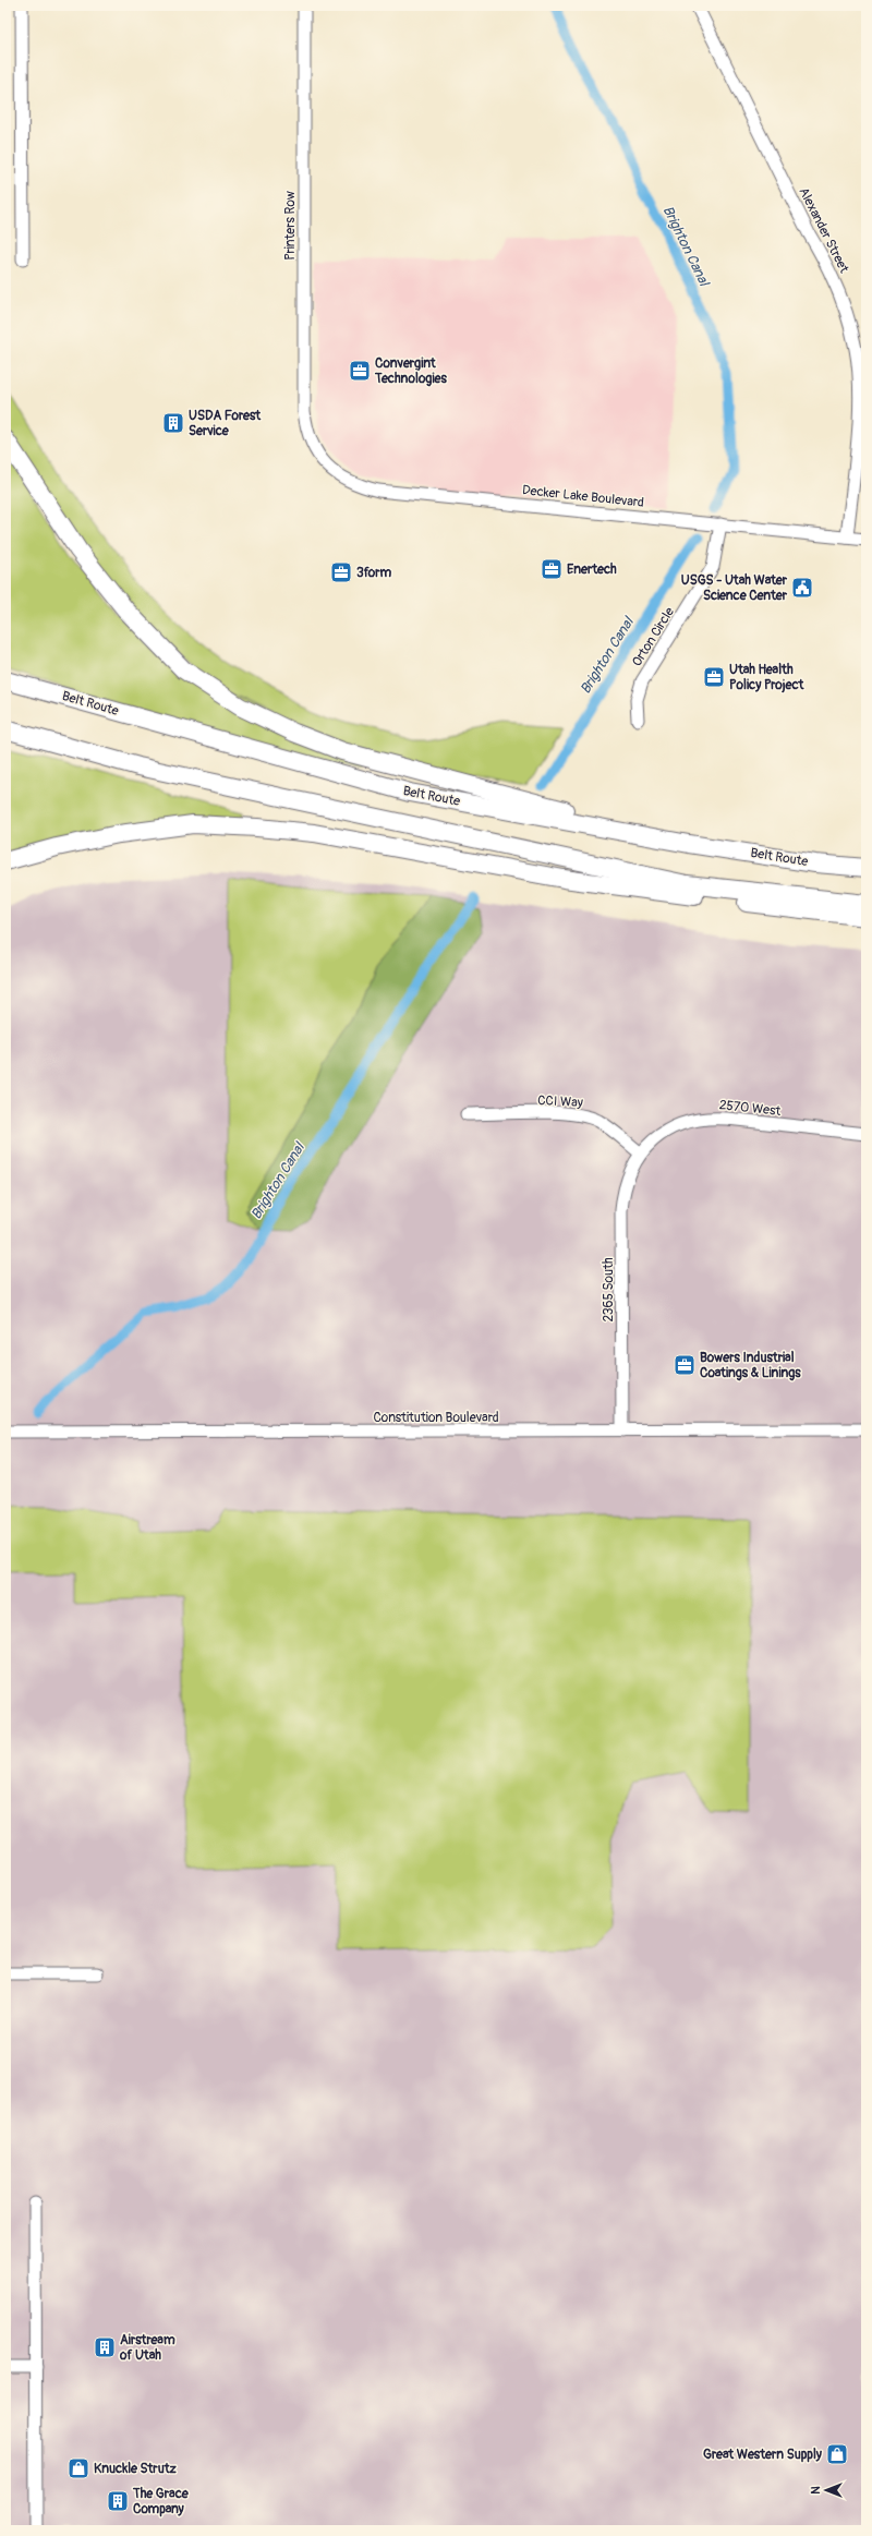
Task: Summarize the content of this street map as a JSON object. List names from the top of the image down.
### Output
{
  "streets": {
    "highway": ["Belt Route"],
    "street": [
      "Printers Row",
      "Alexander Street",
      "Decker Lake Boulevard",
      "Orton Circle",
      "CCI Way",
      "2570 West",
      "2365 South",
      "Constitution Boulevard"
    ]
  },
  "crossings": [
    ["Printers Row", "Decker Lake Boulevard"],
    ["Alexander Street", "Decker Lake Boulevard"],
    ["Decker Lake Boulevard", "Orton Circle"],
    ["CCI Way", "2570 West"],
    ["CCI Way", "2365 South"],
    ["2570 West", "2365 South"],
    ["2365 South", "Constitution Boulevard"]
  ],
  "water": ["Brighton Canal"],
  "places": {
    "office": [
      "Convergint Technologies",
      "Enertech",
      "3form",
      "Utah Health Policy Project",
      "Bowers Industrial Coatings & Linings"
    ],
    "building": ["USDA Forest Service", "Airstream of Utah", "The Grace Company"],
    "public building": ["USGS - Utah Water Science Center"],
    "shop": ["Great Western Supply", "Knuckle Strutz"]
  },
  "north": "left"
}
